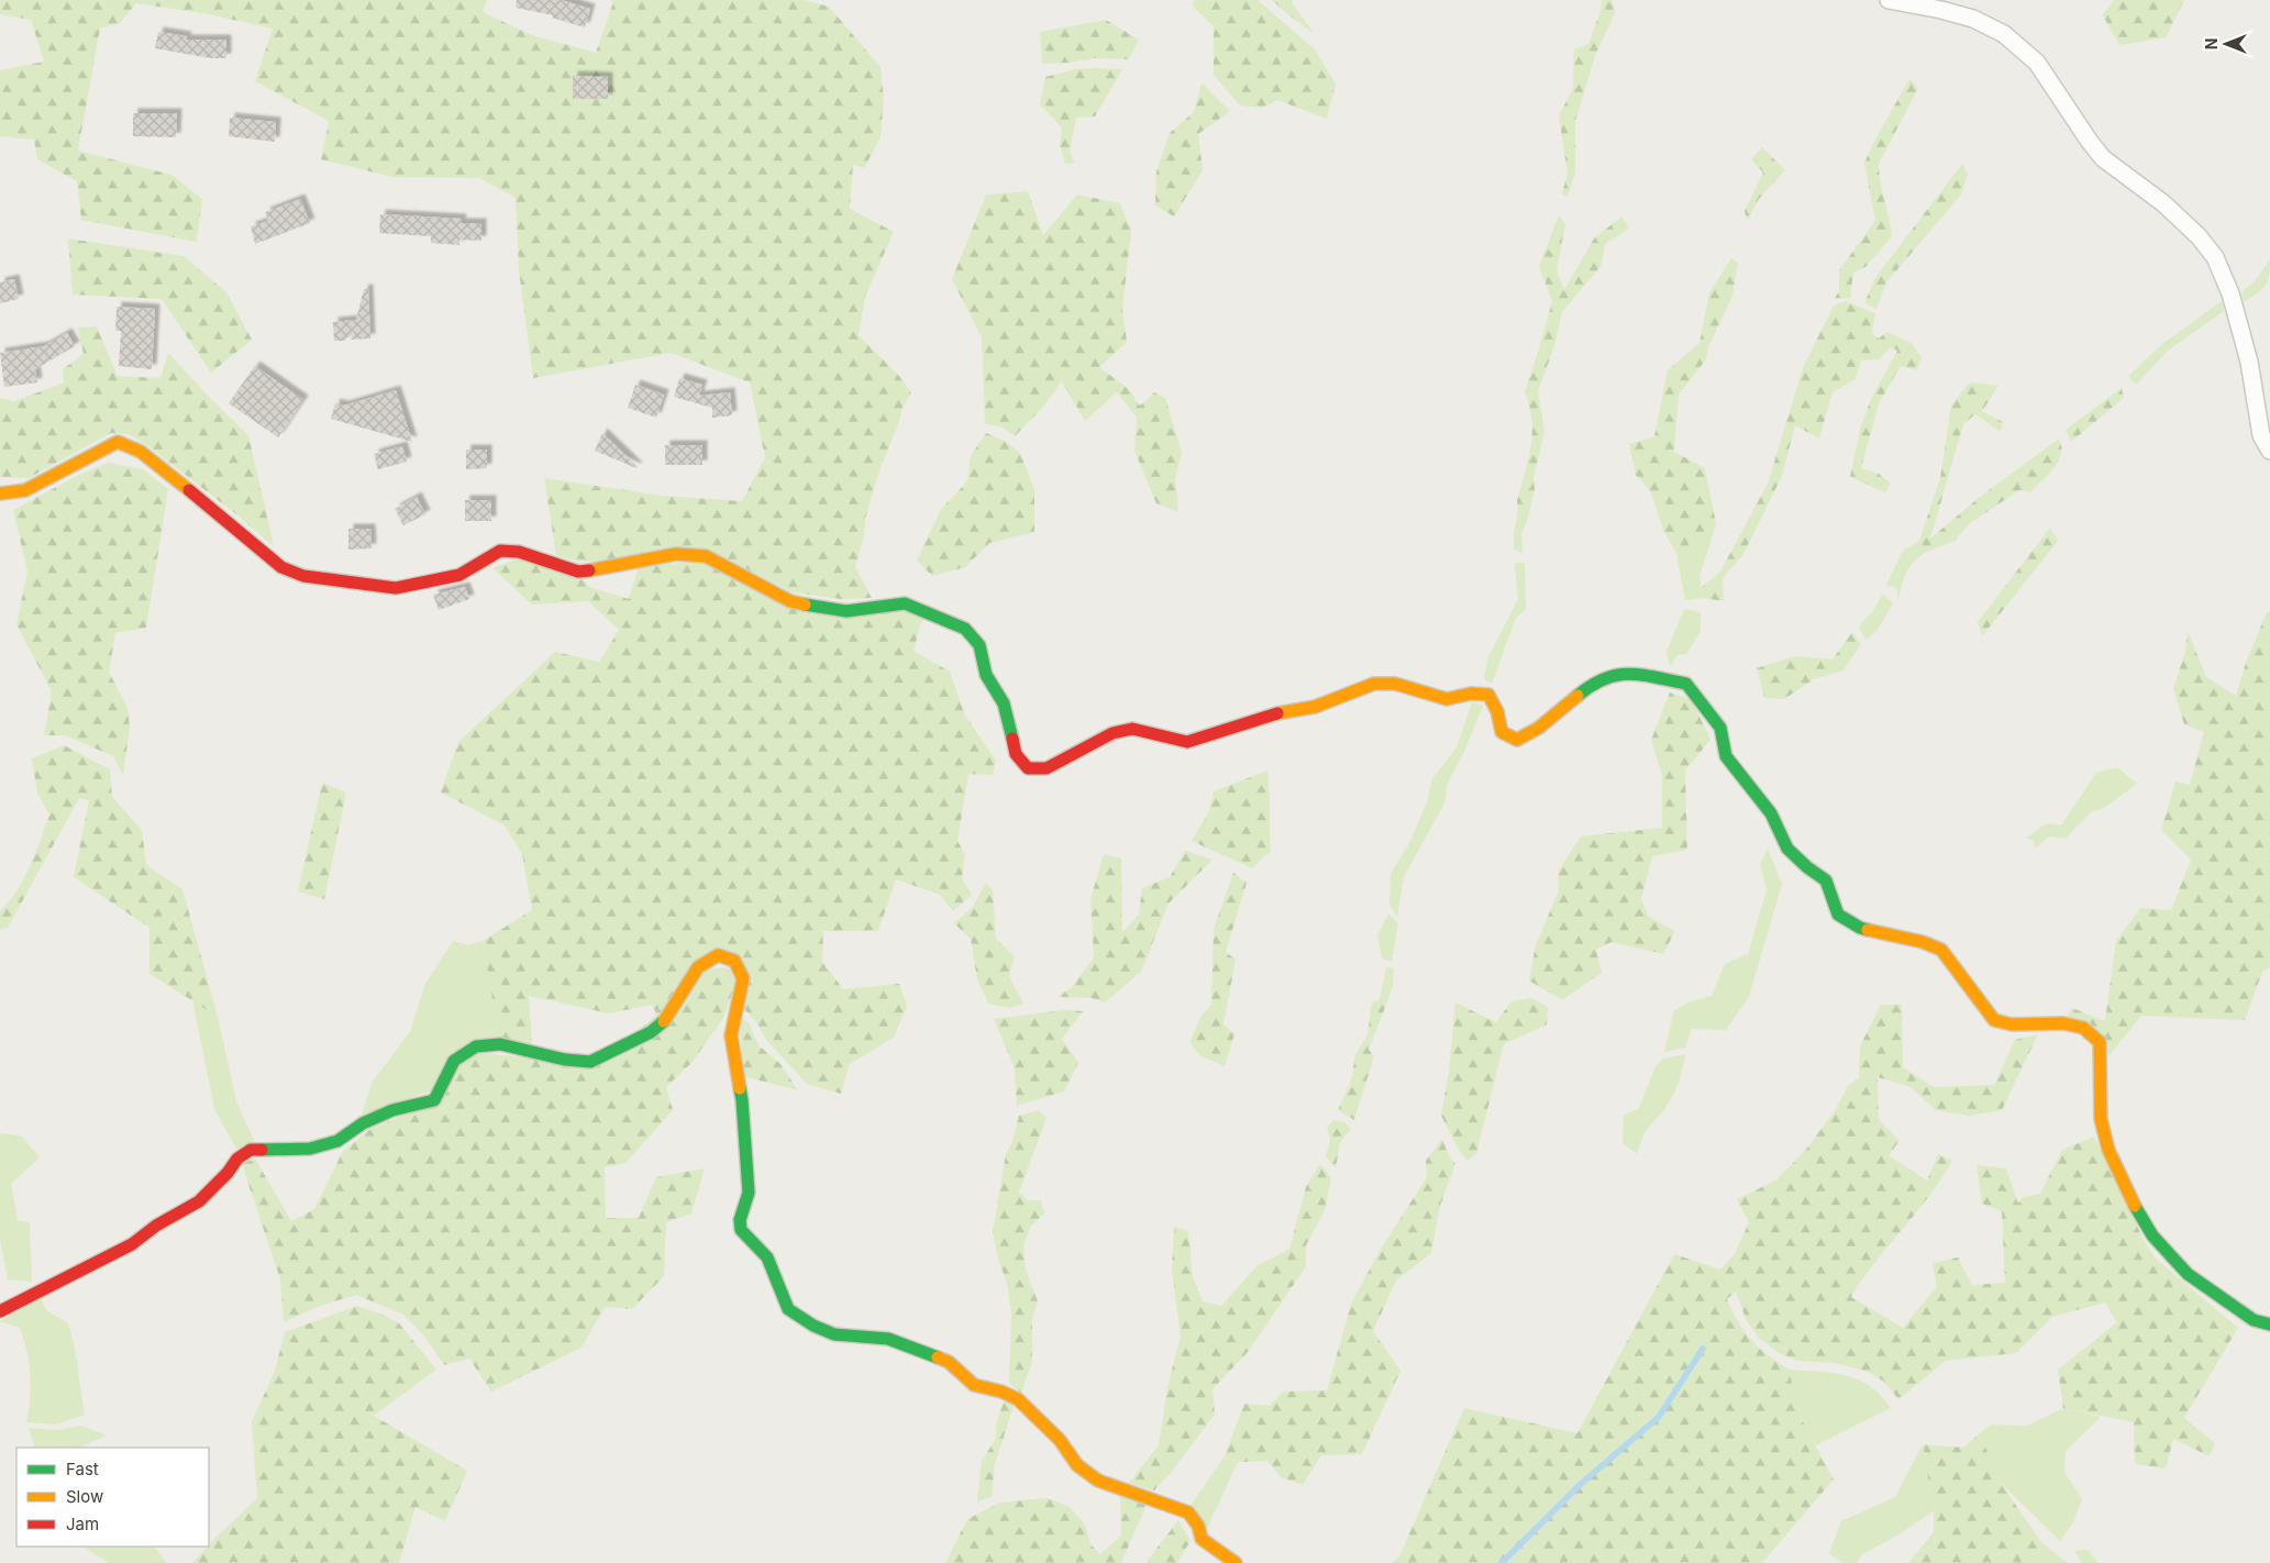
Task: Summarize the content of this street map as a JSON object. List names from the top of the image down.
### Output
{
  "legend": ["Fast", "Slow", "Jam"],
  "north": "left"
}
